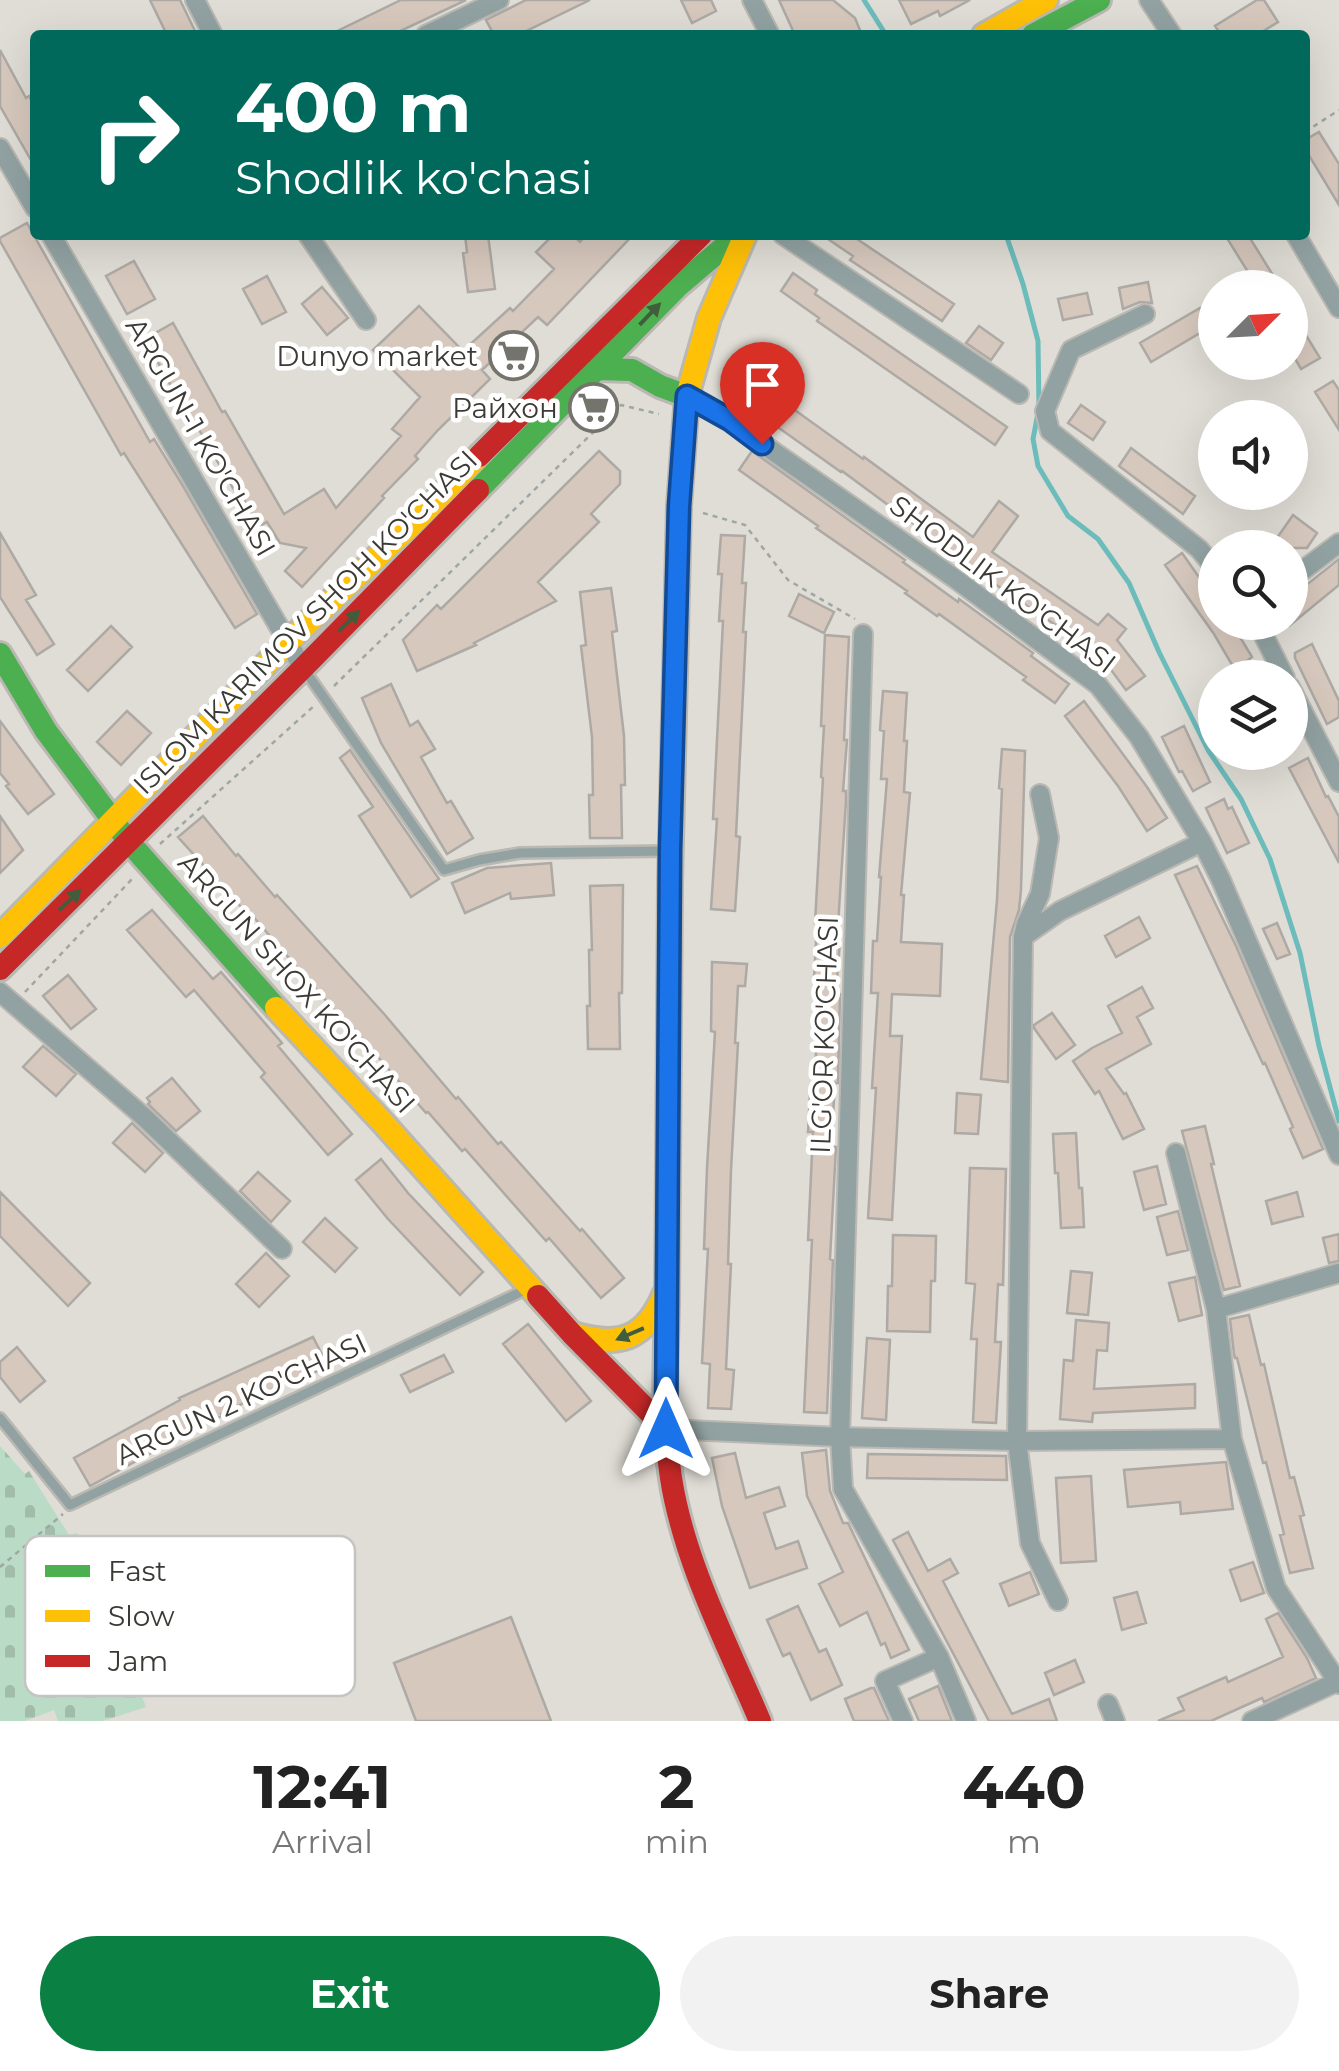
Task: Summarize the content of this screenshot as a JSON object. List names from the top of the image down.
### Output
{
  "streets": {
    "main road": ["ISLOM KARIMOV SHOH KO'CHASI", "ARGUN SHOX KO'CHASI"],
    "street": ["ARGUN-1 KO'CHASI", "SHODLIK KO'CHASI", "ILG'OR KO'CHASI"],
    "lane": ["ARGUN 2 KO'CHASI"]
  },
  "crossings": [
    ["ARGUN-1 KO'CHASI", "ISLOM KARIMOV SHOH KO'CHASI"],
    ["ISLOM KARIMOV SHOH KO'CHASI", "ARGUN SHOX KO'CHASI"],
    ["ARGUN SHOX KO'CHASI", "ARGUN 2 KO'CHASI"]
  ],
  "places": {
    "supermarket": ["Dunyo market", "Райхон"]
  },
  "legend": ["Fast", "Slow", "Jam"],
  "north": "top right",
  "page": {
    "turn": ["400 m", "Shodlik ko'chasi"],
    "eta": [
      "12:41",
      "Arrival",
      "2",
      "min",
      "440",
      "m"
    ],
    "buttons": ["Exit", "Share"]
  }
}
